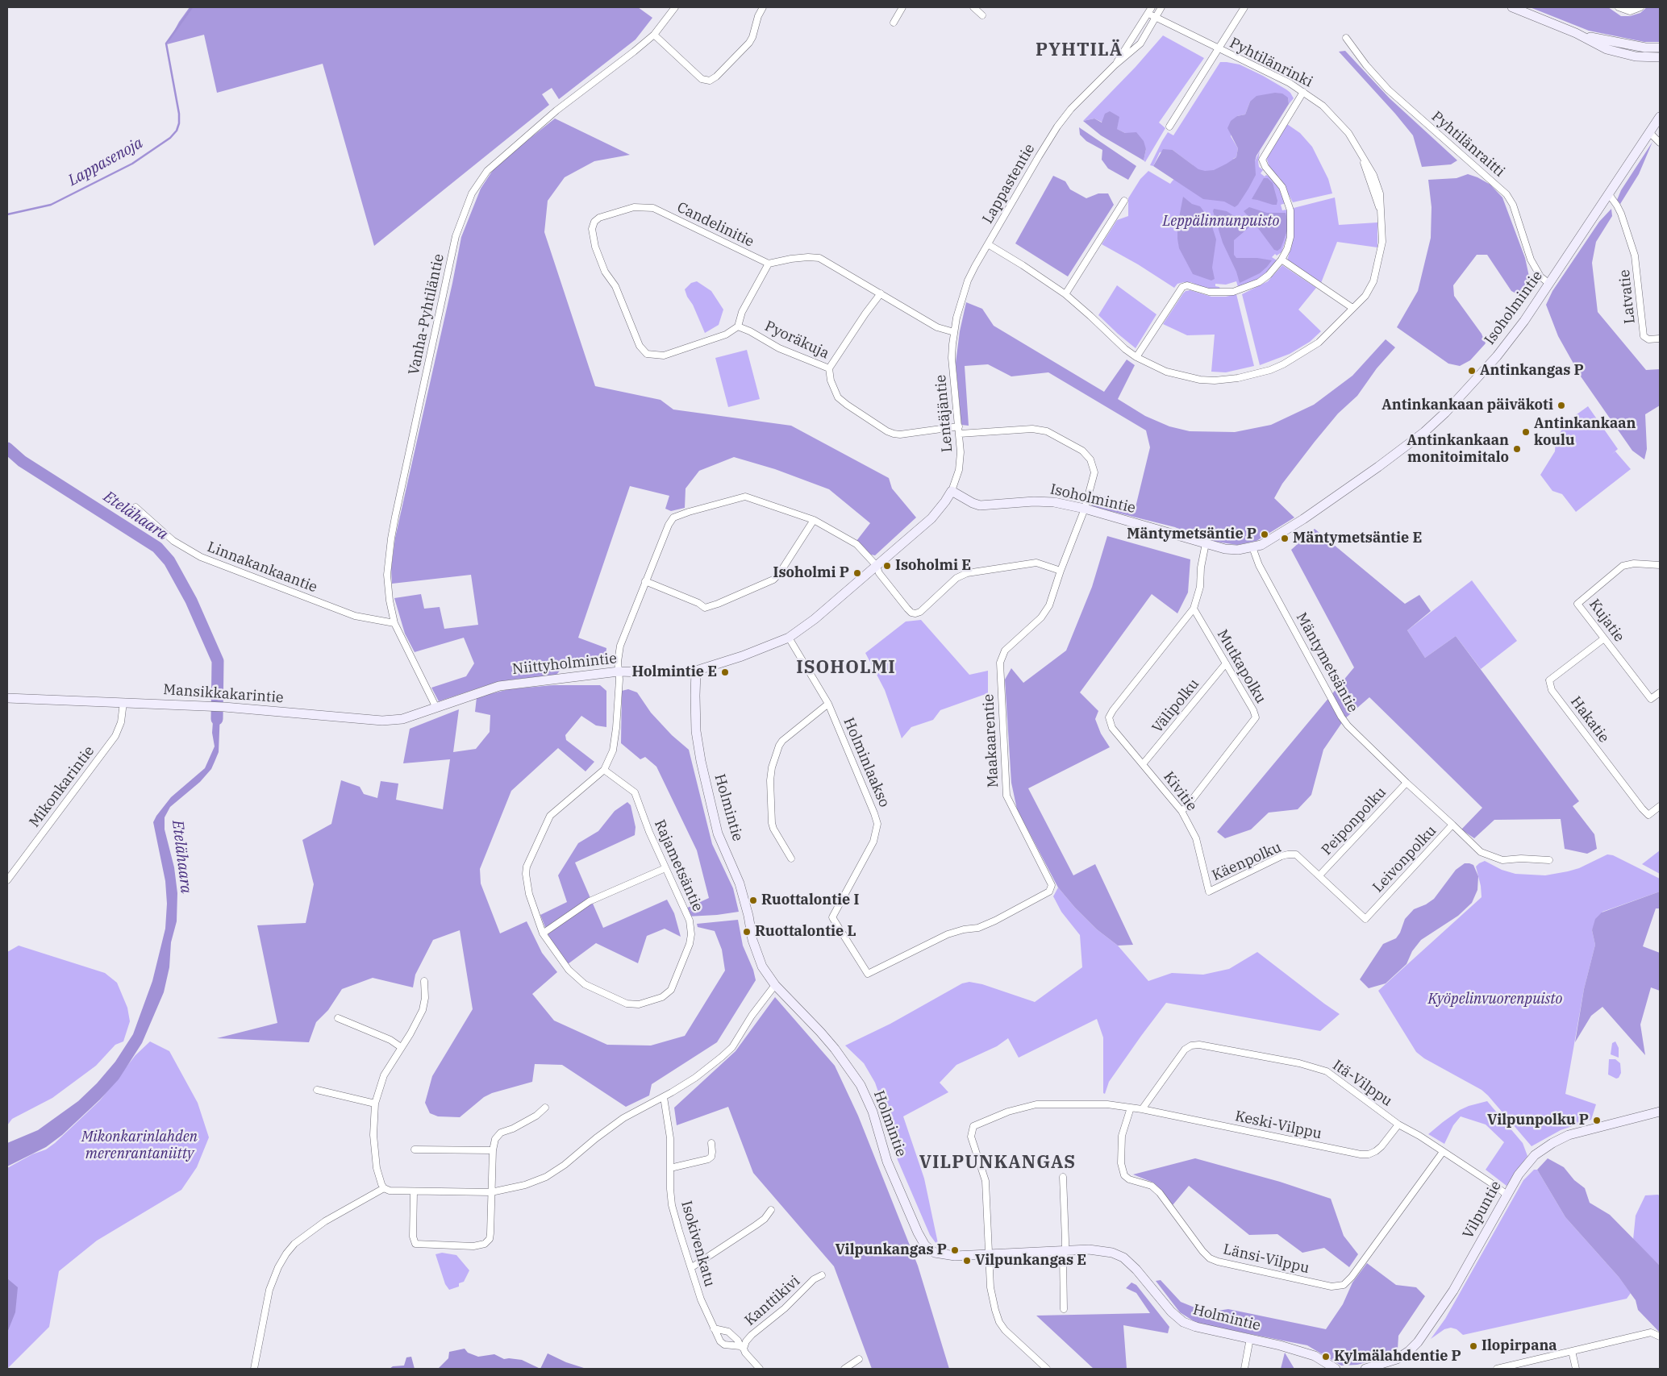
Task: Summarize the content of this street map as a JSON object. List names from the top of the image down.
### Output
{
  "streets": {
    "street": [
      "Pyhtilänrinki",
      "Pyhtilänraitti",
      "Lappastentie",
      "Candelinitie",
      "Latvatie",
      "Isoholmintie",
      "Vanha-Pyhtiläntie",
      "Pyoräkuja",
      "Lentäjäntie",
      "Linnakankaantie",
      "Kujatie",
      "Mäntymetsäntie",
      "Niittyholmintie",
      "Mutkapolku",
      "Mansikkakarintie",
      "Välipolku",
      "Hakatie",
      "Maakaarentie",
      "Holminlaakso",
      "Mikonkarintie",
      "Kivitie",
      "Holmintie",
      "Peiponpolku",
      "Leivonpolku",
      "Käenpolku",
      "Rajametsäntie",
      "Itä-Vilppu",
      "Keski-Vilppu",
      "Vilpuntie",
      "Isokivenkatu",
      "Länsi-Vilppu",
      "Kanttikivi"
    ]
  },
  "crossings": [
    ["Pyhtilänrinki", "Lappastentie"],
    ["Pyhtilänraitti", "Isoholmintie"],
    ["Lappastentie", "Lentäjäntie"],
    ["Candelinitie", "Pyoräkuja"],
    ["Latvatie", "Isoholmintie"],
    ["Isoholmintie", "Lentäjäntie"],
    ["Isoholmintie", "Mäntymetsäntie"],
    ["Isoholmintie", "Niittyholmintie"],
    ["Isoholmintie", "Maakaarentie"],
    ["Vanha-Pyhtiläntie", "Linnakankaantie"],
    ["Vanha-Pyhtiläntie", "Niittyholmintie"],
    ["Vanha-Pyhtiläntie", "Mansikkakarintie"],
    ["Pyoräkuja", "Lentäjäntie"],
    ["Lentäjäntie", "Niittyholmintie"],
    ["Lentäjäntie", "Maakaarentie"],
    ["Kujatie", "Hakatie"],
    ["Mäntymetsäntie", "Peiponpolku"],
    ["Mäntymetsäntie", "Leivonpolku"],
    ["Niittyholmintie", "Mansikkakarintie"],
    ["Niittyholmintie", "Holminlaakso"],
    ["Niittyholmintie", "Holmintie"],
    ["Niittyholmintie", "Rajametsäntie"],
    ["Mutkapolku", "Välipolku"],
    ["Mutkapolku", "Kivitie"],
    ["Mansikkakarintie", "Mikonkarintie"],
    ["Välipolku", "Kivitie"],
    ["Maakaarentie", "Holminlaakso"],
    ["Kivitie", "Käenpolku"],
    ["Holmintie", "Keski-Vilppu"],
    ["Peiponpolku", "Käenpolku"],
    ["Leivonpolku", "Käenpolku"],
    ["Itä-Vilppu", "Keski-Vilppu"],
    ["Itä-Vilppu", "Vilpuntie"],
    ["Itä-Vilppu", "Länsi-Vilppu"],
    ["Keski-Vilppu", "Länsi-Vilppu"],
    ["Isokivenkatu", "Kanttikivi"]
  ],
  "districts": ["PYHTILÄ", "ISOHOLMI", "VILPUNKANGAS"],
  "water": ["Lappasenoja", "Etelähaara"],
  "parks": ["Leppälinnunpuisto", "Kyöpelinvuorenpuisto", "Mikonkarinlahden merenrantaniitty"],
  "places": [
    "Antinkangas P",
    "Antinkankaan päiväkoti",
    "Antinkankaan koulu",
    "Antinkankaan monitoimitalo",
    "Mäntymetsäntie P",
    "Mäntymetsäntie E",
    "Isoholmi E",
    "Isoholmi P",
    "Holmintie E",
    "Ruottalontie I",
    "Ruottalontie L",
    "Vilpunpolku P",
    "Vilpunkangas P",
    "Vilpunkangas E",
    "Ilopirpana",
    "Kylmälahdentie P"
  ]
}
